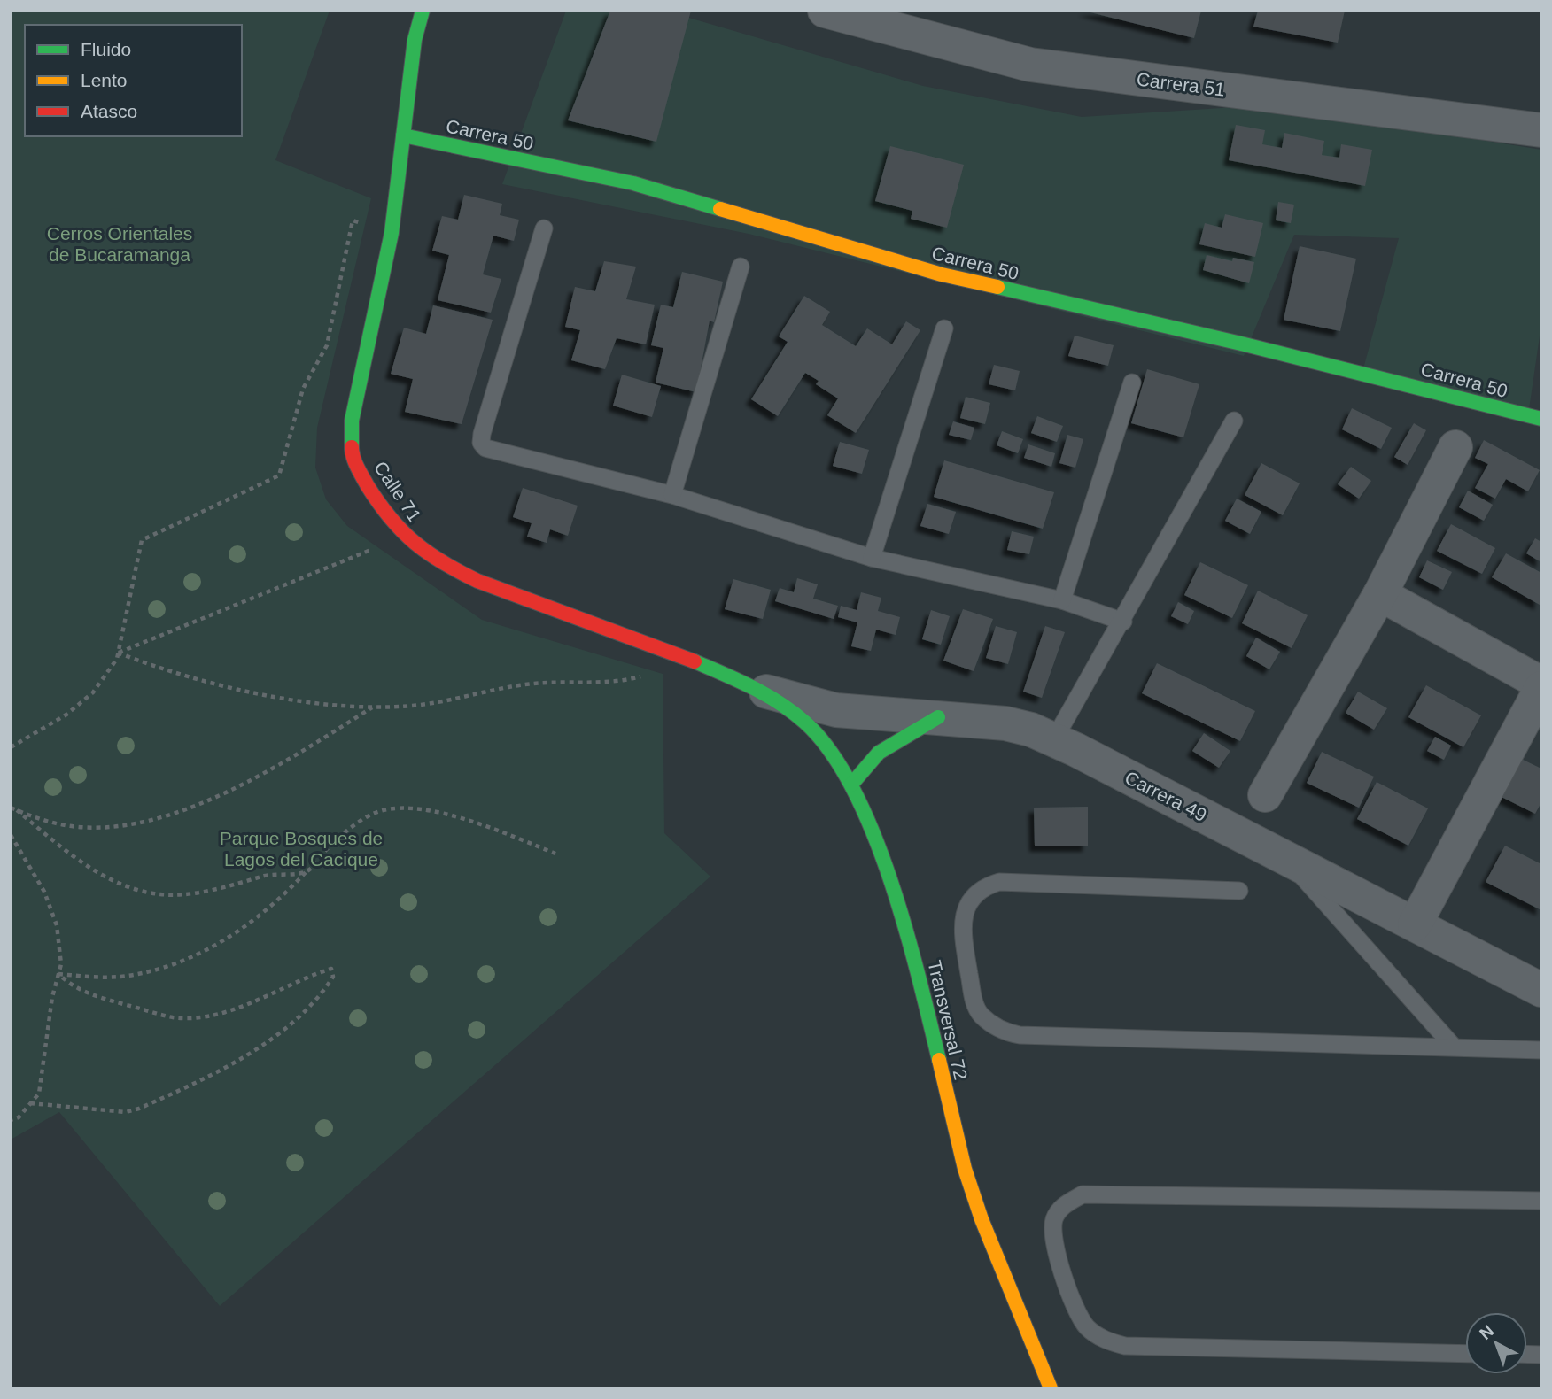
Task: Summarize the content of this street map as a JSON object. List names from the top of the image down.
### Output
{
  "streets": {
    "street": [
      "Carrera 51",
      "Carrera 50",
      "Calle 71",
      "Carrera 49",
      "Transversal 72"
    ]
  },
  "crossings": [
    ["Carrera 50", "Calle 71"],
    ["Calle 71", "Carrera 49"],
    ["Calle 71", "Transversal 72"],
    ["Carrera 49", "Transversal 72"]
  ],
  "parks": ["Cerros Orientales de Bucaramanga", "Parque Bosques de Lagos del Cacique"],
  "legend": ["Fluido", "Lento", "Atasco"],
  "north": "top left"
}
